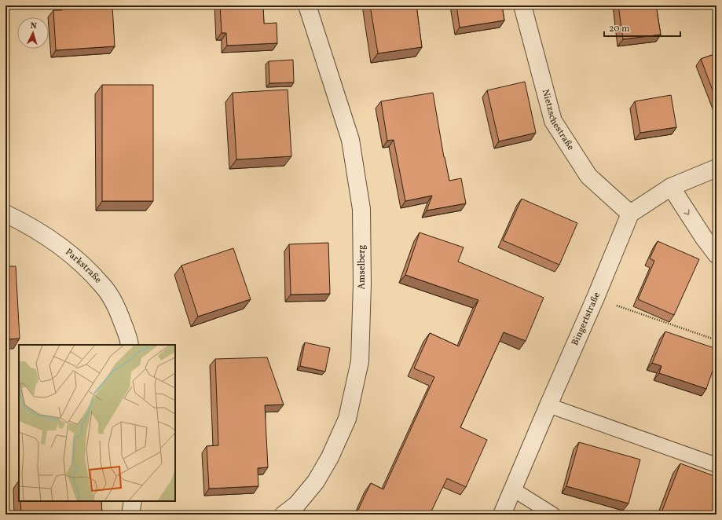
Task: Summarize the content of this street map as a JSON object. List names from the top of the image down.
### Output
{
  "streets": {
    "street": [
      "Nietzschestraße",
      "Parkstraße",
      "Amselberg",
      "Bingertstraße"
    ]
  },
  "crossings": [
    ["Nietzschestraße", "Bingertstraße"]
  ],
  "scale_bar": "20 m",
  "north": "top"
}
